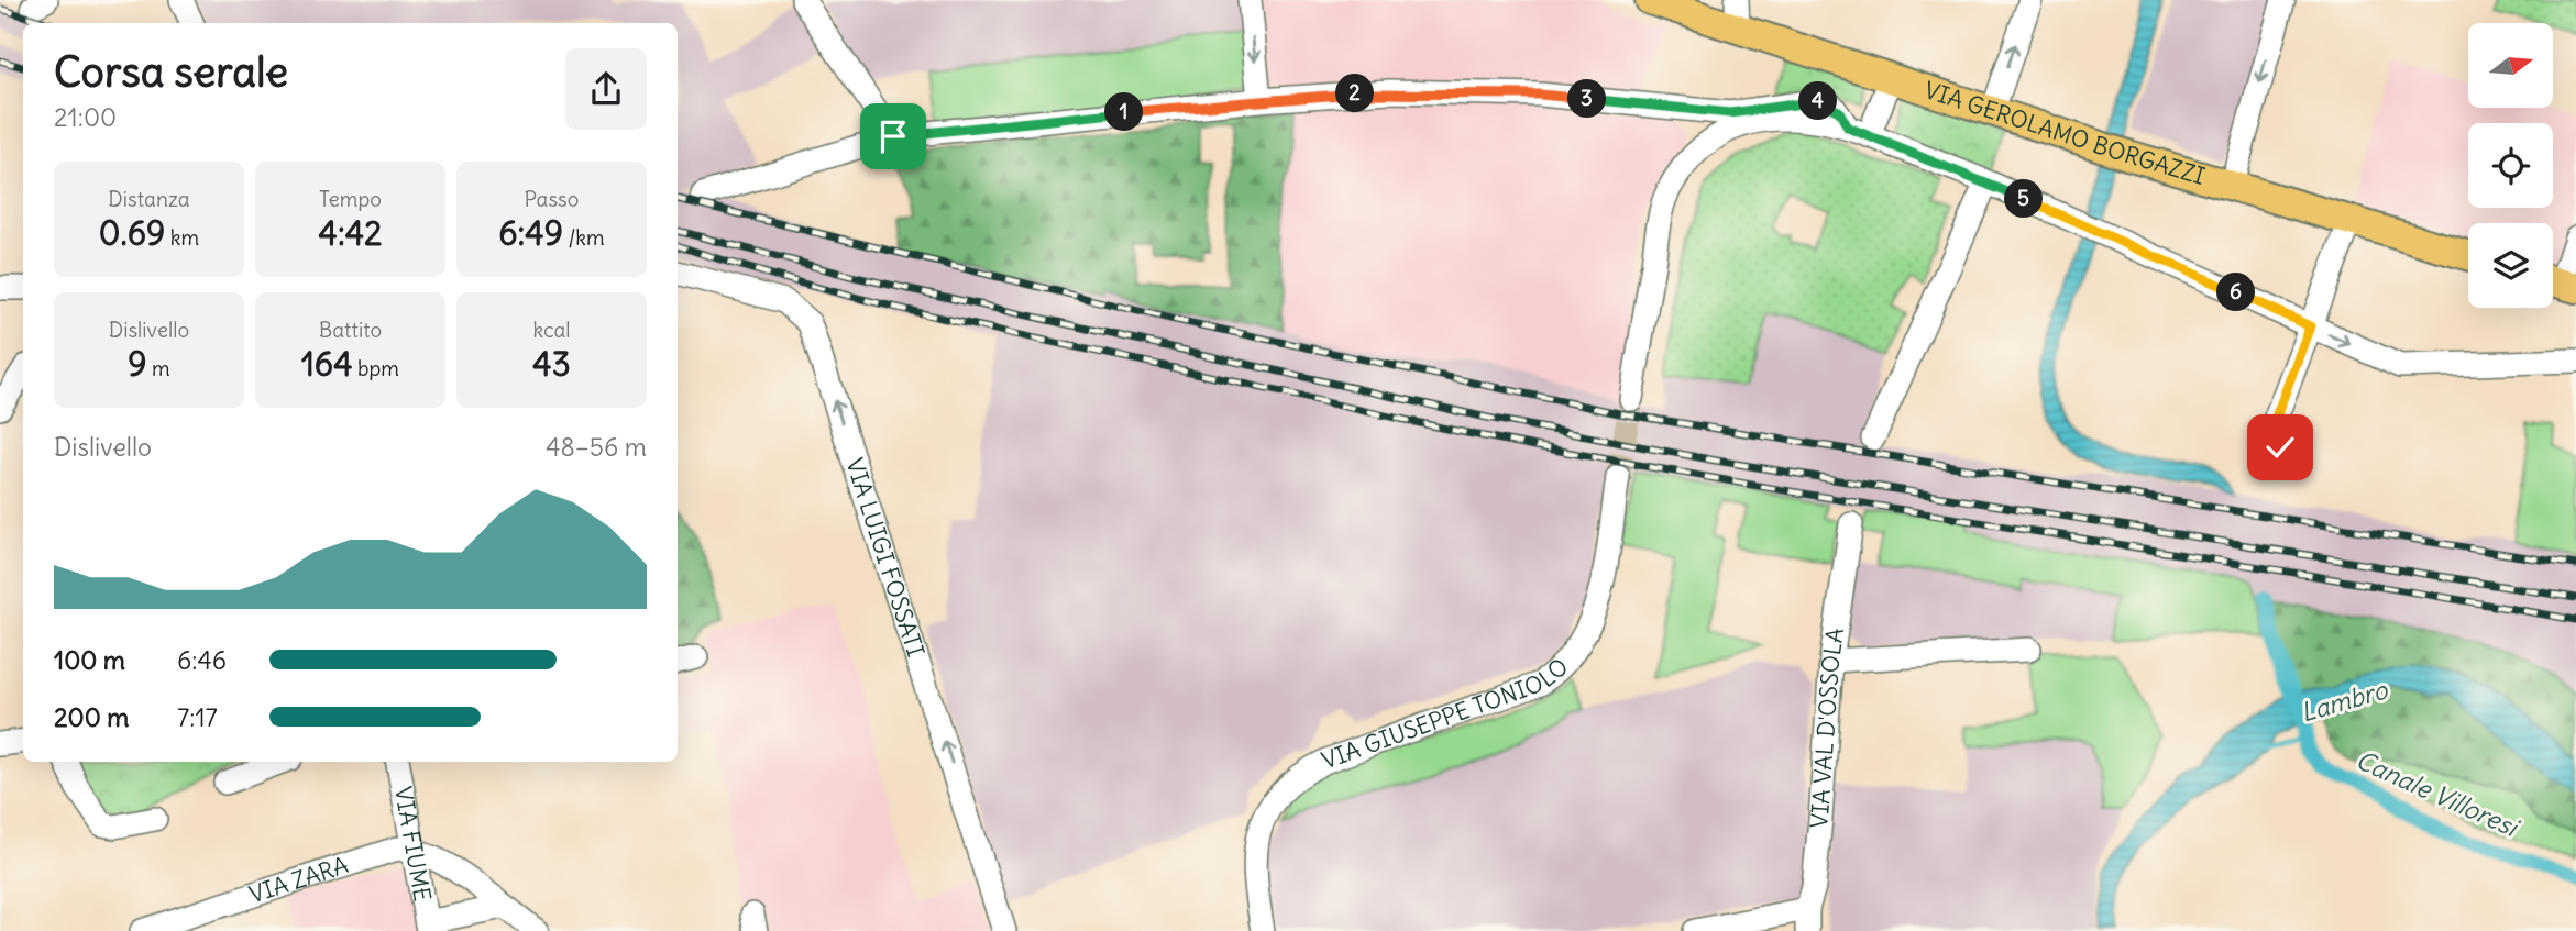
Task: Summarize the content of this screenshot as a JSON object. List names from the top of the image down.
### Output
{
  "streets": {
    "main road": ["VIA GEROLAMO BORGAZZI"],
    "street": [
      "VIA LUIGI FOSSATI",
      "VIA GIUSEPPE TONIOLO",
      "VIA VAL D'OSSOLA",
      "VIA FIUME",
      "VIA ZARA"
    ]
  },
  "crossings": [
    ["VIA FIUME", "VIA ZARA"]
  ],
  "one_way": ["VIA LUIGI FOSSATI"],
  "water": ["Lambro", "Canale Villoresi"],
  "north": "right",
  "page": {
    "heading": ["Corsa serale", "21:00"],
    "pins": [
      "2",
      "3",
      "4",
      "1",
      "5",
      "6"
    ],
    "stats": [
      ["Distanza", "0.69 km"],
      ["Tempo", "4:42"],
      ["Passo", "6:49 /km"],
      ["Dislivello", "9 m"],
      ["Battito", "164 bpm"],
      ["kcal", "43"]
    ],
    "chart": ["Dislivello", "48–56 m"],
    "list": [
      {
        "name": "100 m",
        "note": "6:46"
      },
      {
        "name": "200 m",
        "note": "7:17"
      }
    ]
  }
}
